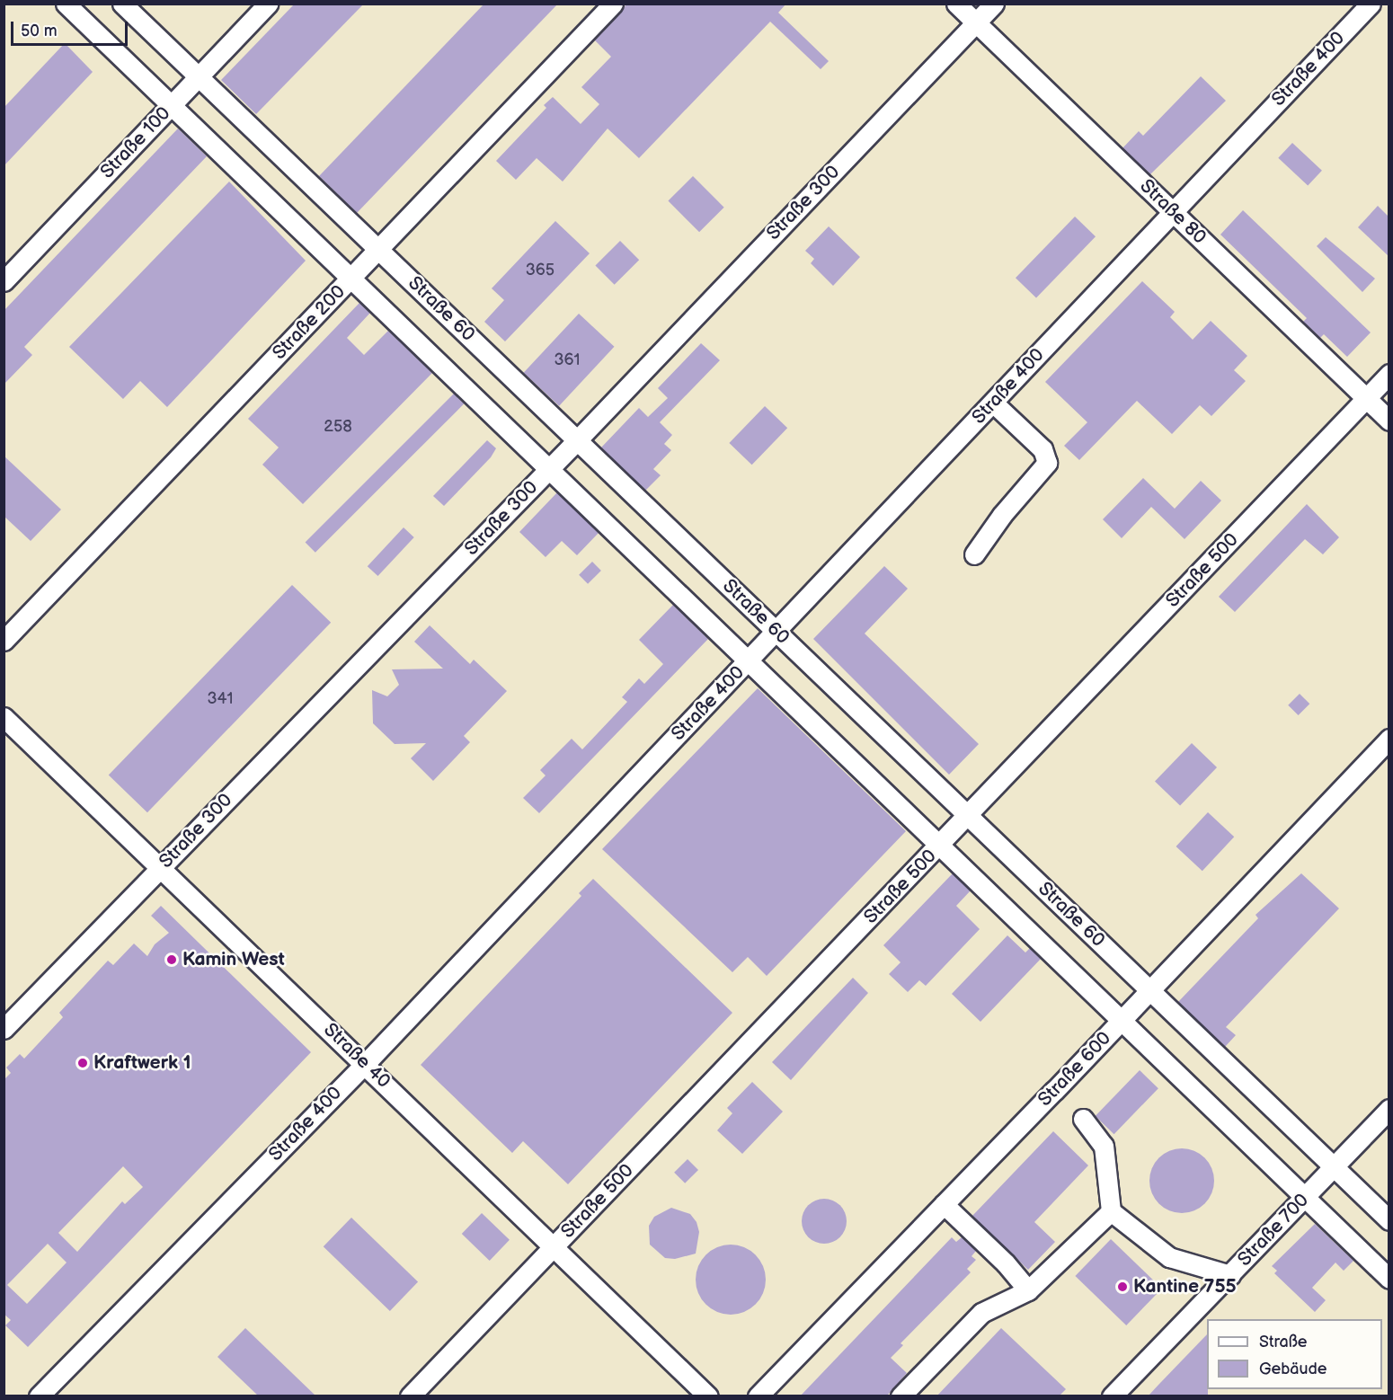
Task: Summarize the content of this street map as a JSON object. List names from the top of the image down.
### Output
{
  "streets": {
    "street": [
      "Straße 400",
      "Straße 100",
      "Straße 300",
      "Straße 80",
      "Straße 60",
      "Straße 200",
      "Straße 500",
      "Straße 40",
      "Straße 600",
      "Straße 700"
    ]
  },
  "crossings": [
    ["Straße 400", "Straße 80"],
    ["Straße 400", "Straße 60"],
    ["Straße 400", "Straße 40"],
    ["Straße 100", "Straße 60"],
    ["Straße 300", "Straße 80"],
    ["Straße 300", "Straße 60"],
    ["Straße 300", "Straße 40"],
    ["Straße 80", "Straße 500"],
    ["Straße 60", "Straße 200"],
    ["Straße 60", "Straße 500"],
    ["Straße 60", "Straße 600"],
    ["Straße 60", "Straße 700"],
    ["Straße 500", "Straße 40"]
  ],
  "places": ["Kamin West", "Kraftwerk 1", "Kantine 755"],
  "house_numbers": [
    "365",
    "361",
    "258",
    "341"
  ],
  "legend": ["Straße", "Gebäude"],
  "scale_bar": "50 m"
}
